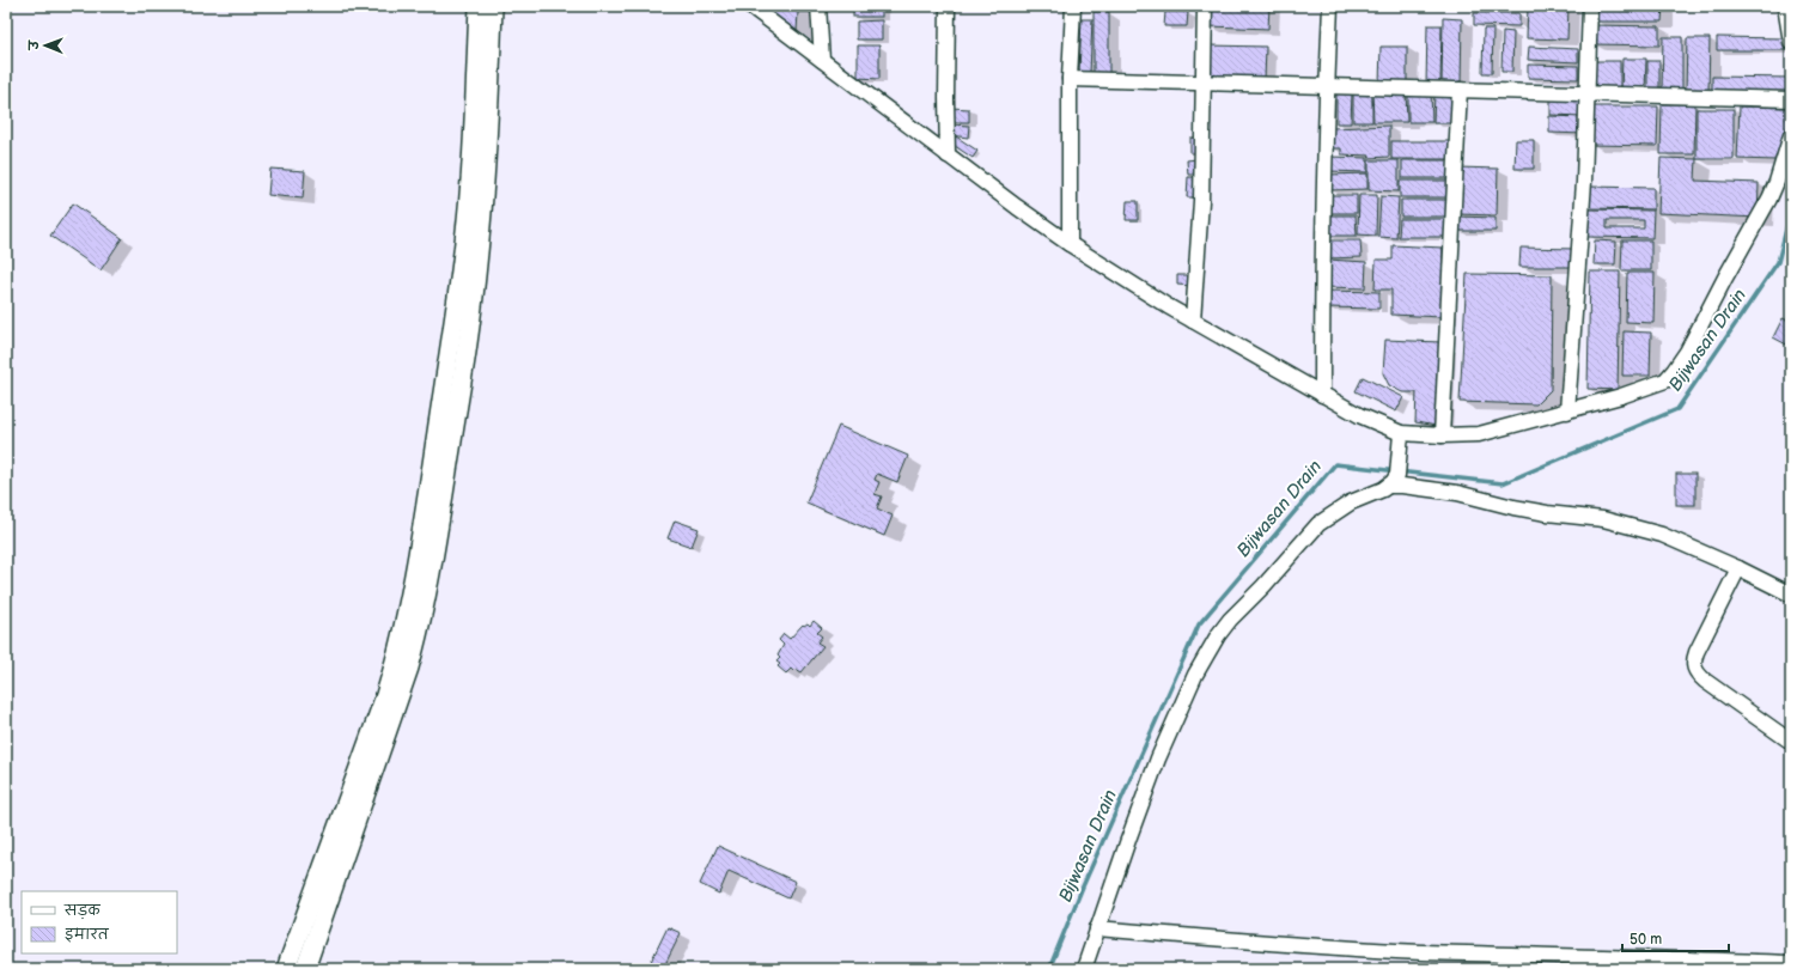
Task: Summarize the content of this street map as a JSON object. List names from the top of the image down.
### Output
{
  "water": ["Bijwasan Drain"],
  "legend": ["सड़क", "इमारत"],
  "scale_bar": "50 m",
  "north": "left"
}
